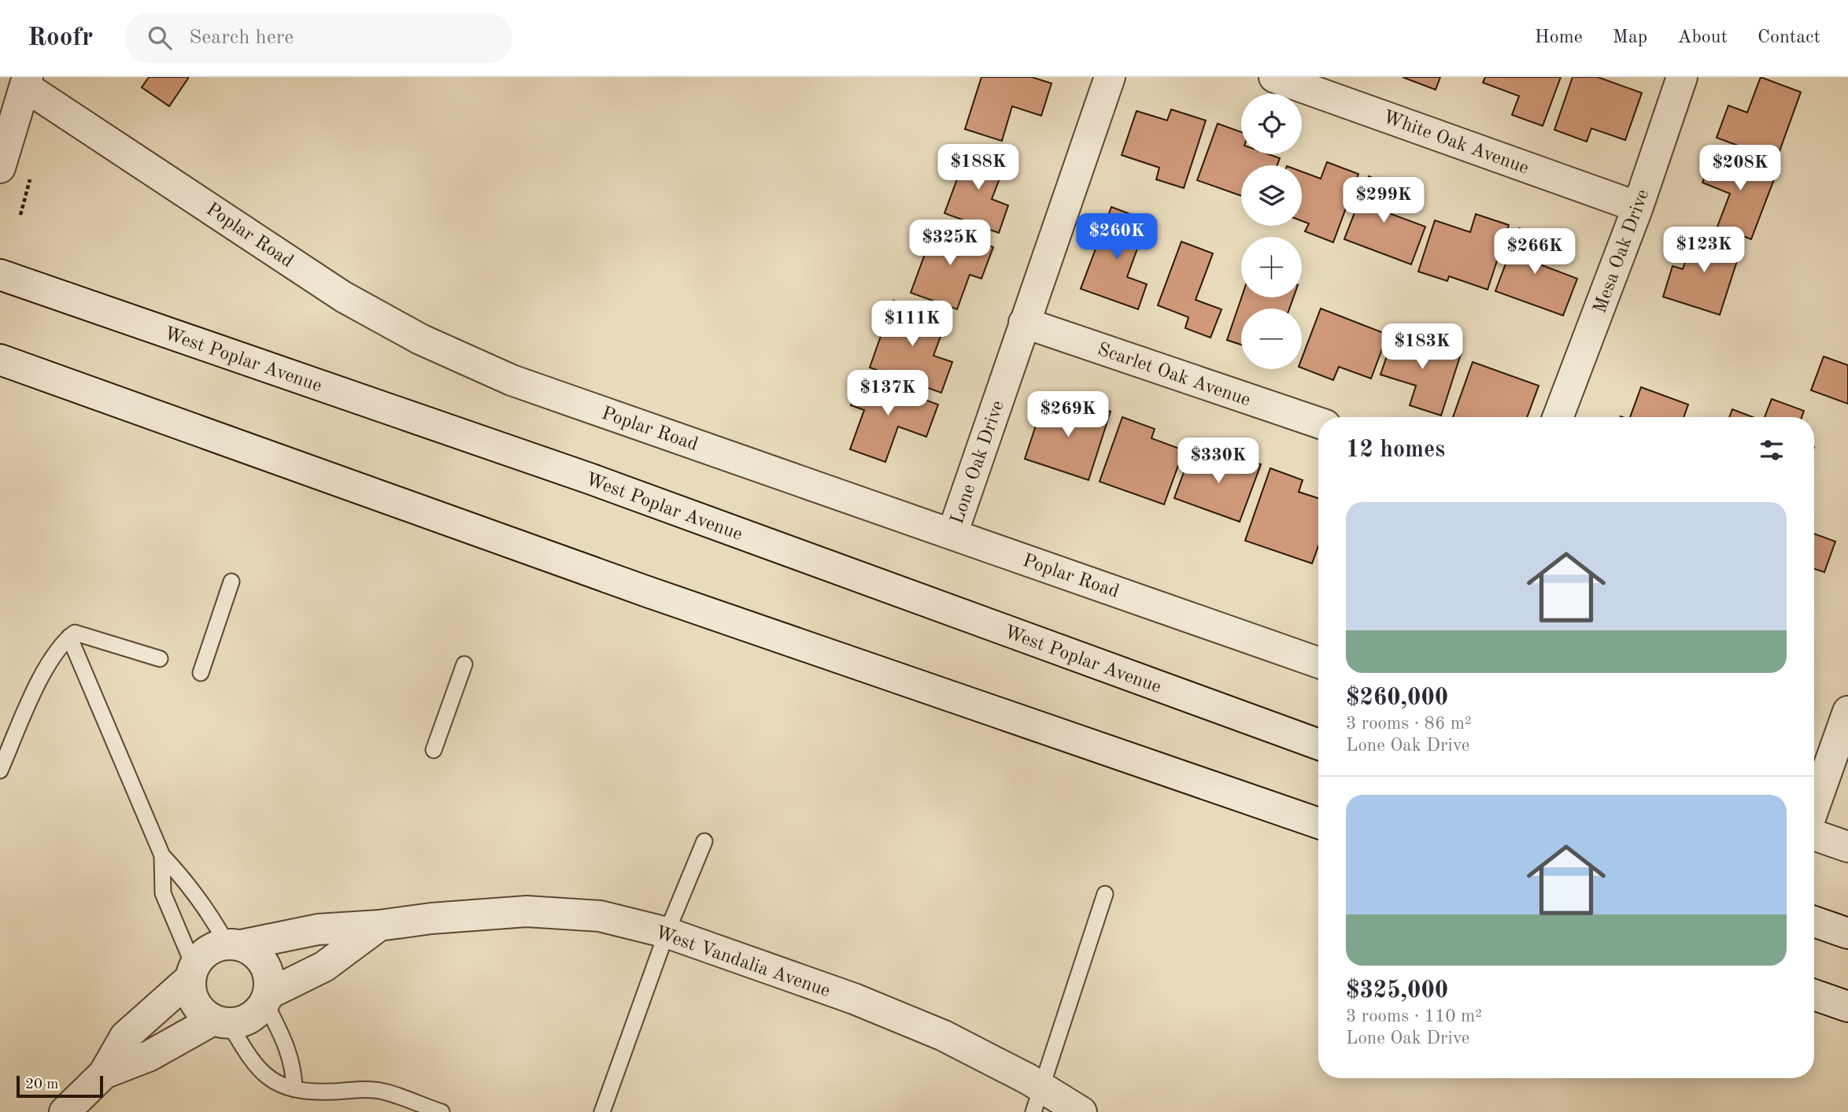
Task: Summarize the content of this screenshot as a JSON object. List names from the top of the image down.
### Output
{
  "streets": {
    "street": [
      "White Oak Avenue",
      "Poplar Road",
      "Mesa Oak Drive",
      "West Poplar Avenue",
      "Scarlet Oak Avenue",
      "Lone Oak Drive",
      "West Vandalia Avenue"
    ]
  },
  "crossings": [
    ["White Oak Avenue", "Mesa Oak Drive"],
    ["Poplar Road", "Lone Oak Drive"],
    ["Scarlet Oak Avenue", "Lone Oak Drive"]
  ],
  "scale_bar": "20 m",
  "page": {
    "header": "Roofr",
    "search": "Search here",
    "nav": [
      "Home",
      "Map",
      "About",
      "Contact"
    ],
    "map_buttons": ["+", "−"],
    "price": [
      "$188K",
      "$208K",
      "$299K",
      "$260K",
      "$325K",
      "$123K",
      "$266K",
      "$111K",
      "$183K",
      "$137K",
      "$269K",
      "$330K"
    ],
    "heading": "12 homes",
    "list": [
      {
        "name": "$260,000",
        "note": "3 rooms · 86 m² · Lone Oak Drive"
      },
      {
        "name": "$325,000",
        "note": "3 rooms · 110 m² · Lone Oak Drive"
      }
    ],
    "scale": "20 m"
  }
}
